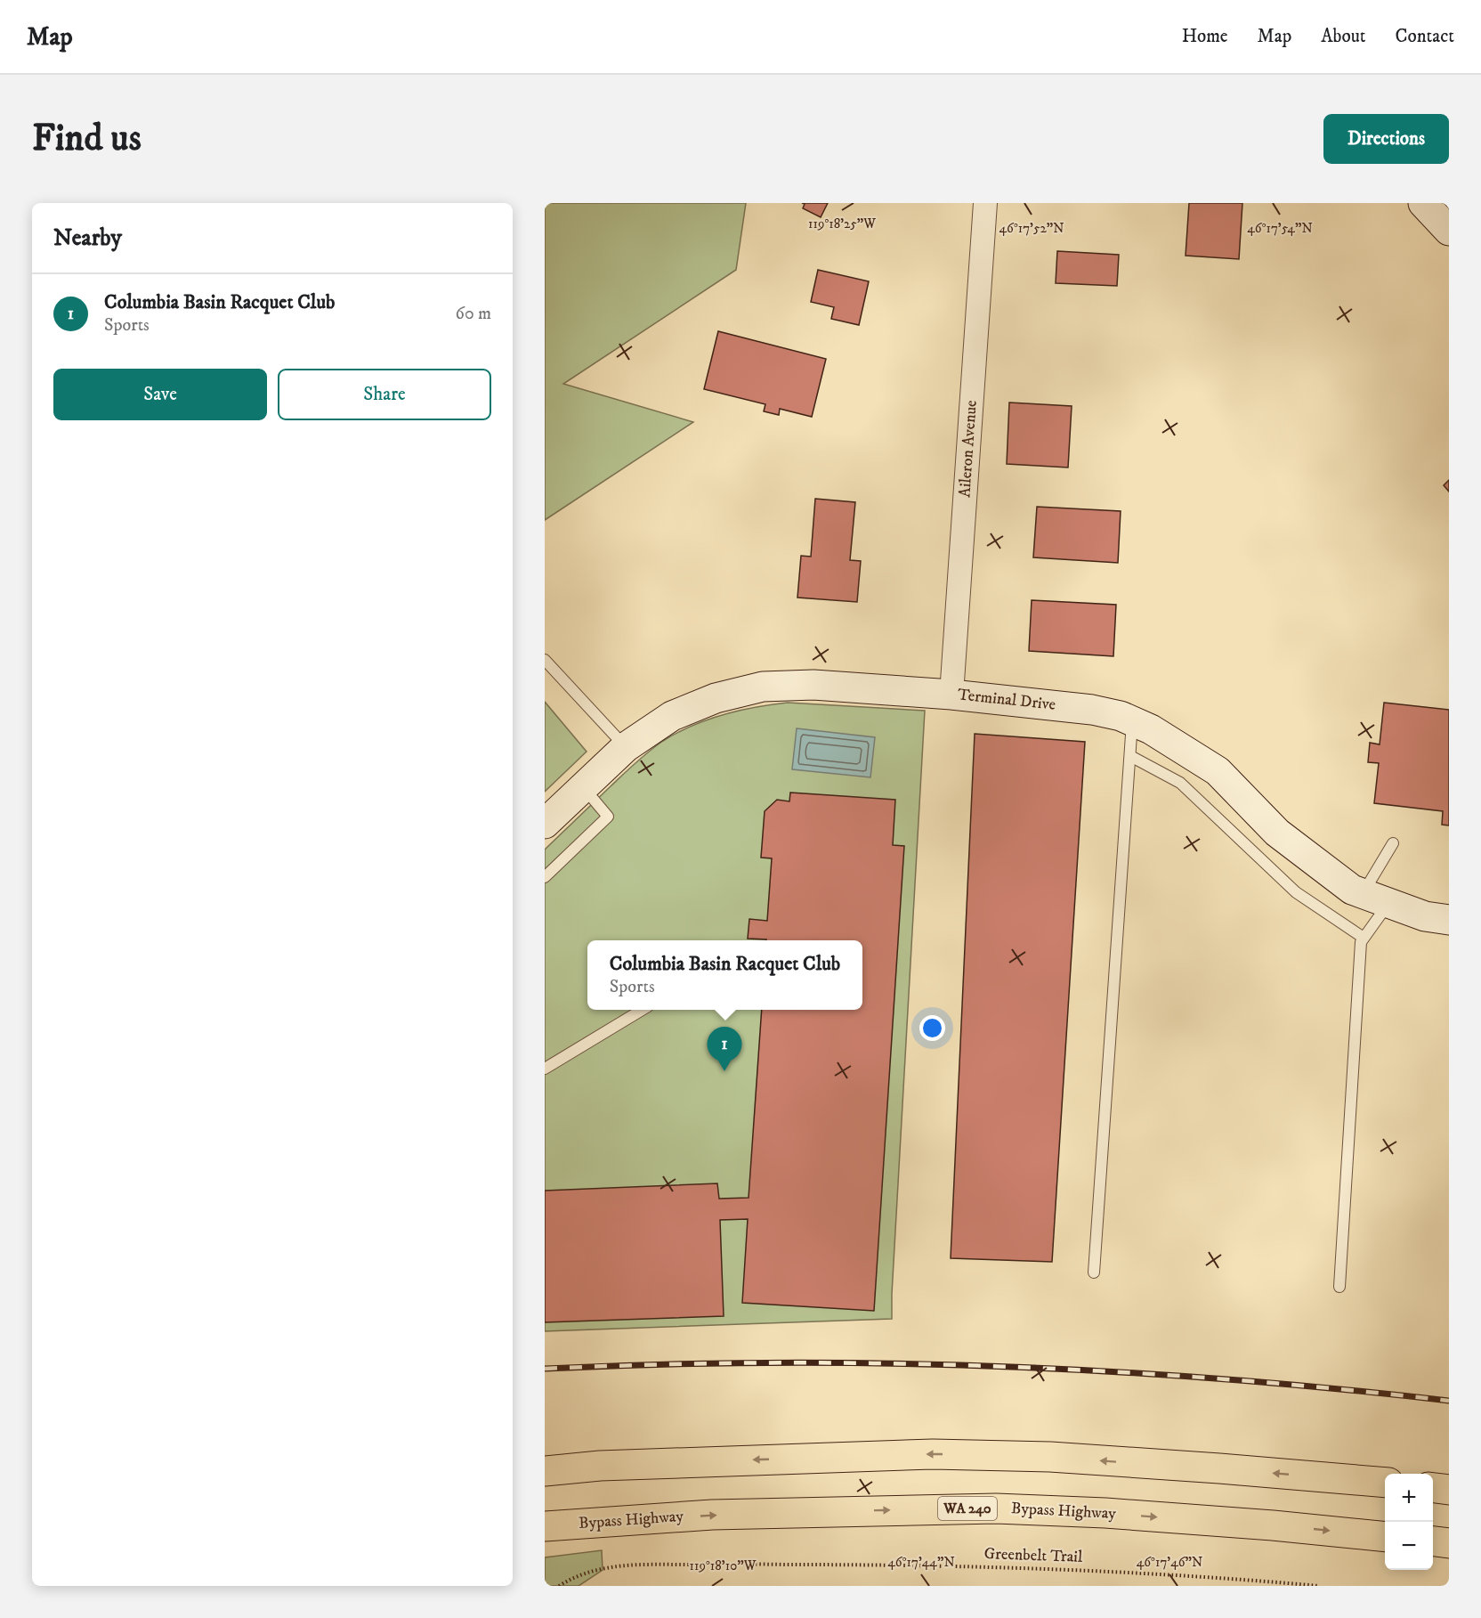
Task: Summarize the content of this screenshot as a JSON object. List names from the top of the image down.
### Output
{
  "streets": {
    "highway": ["WA 240", "Bypass Highway"],
    "street": ["Aileron Avenue", "Terminal Drive"],
    "path": ["Greenbelt Trail"]
  },
  "crossings": [
    ["Aileron Avenue", "Terminal Drive"]
  ],
  "page": {
    "header": "Map",
    "nav": [
      "Home",
      "Map",
      "About",
      "Contact"
    ],
    "buttons": [
      "Directions",
      ["Save", "Share"]
    ],
    "title": "Find us",
    "heading": "Nearby",
    "list": [
      {
        "mark": "1",
        "name": "Columbia Basin Racquet Club",
        "note": "Sports",
        "value": "60 m"
      }
    ],
    "popup": ["Columbia Basin Racquet Club", "Sports"],
    "pins": "1",
    "map_buttons": ["+", "−"]
  },
  "coordinates": [
    "119°18'25\"W",
    "46°17'52\"N",
    "46°17'54\"N",
    "46°17'44\"N",
    "46°17'46\"N",
    "119°18'10\"W"
  ]
}
